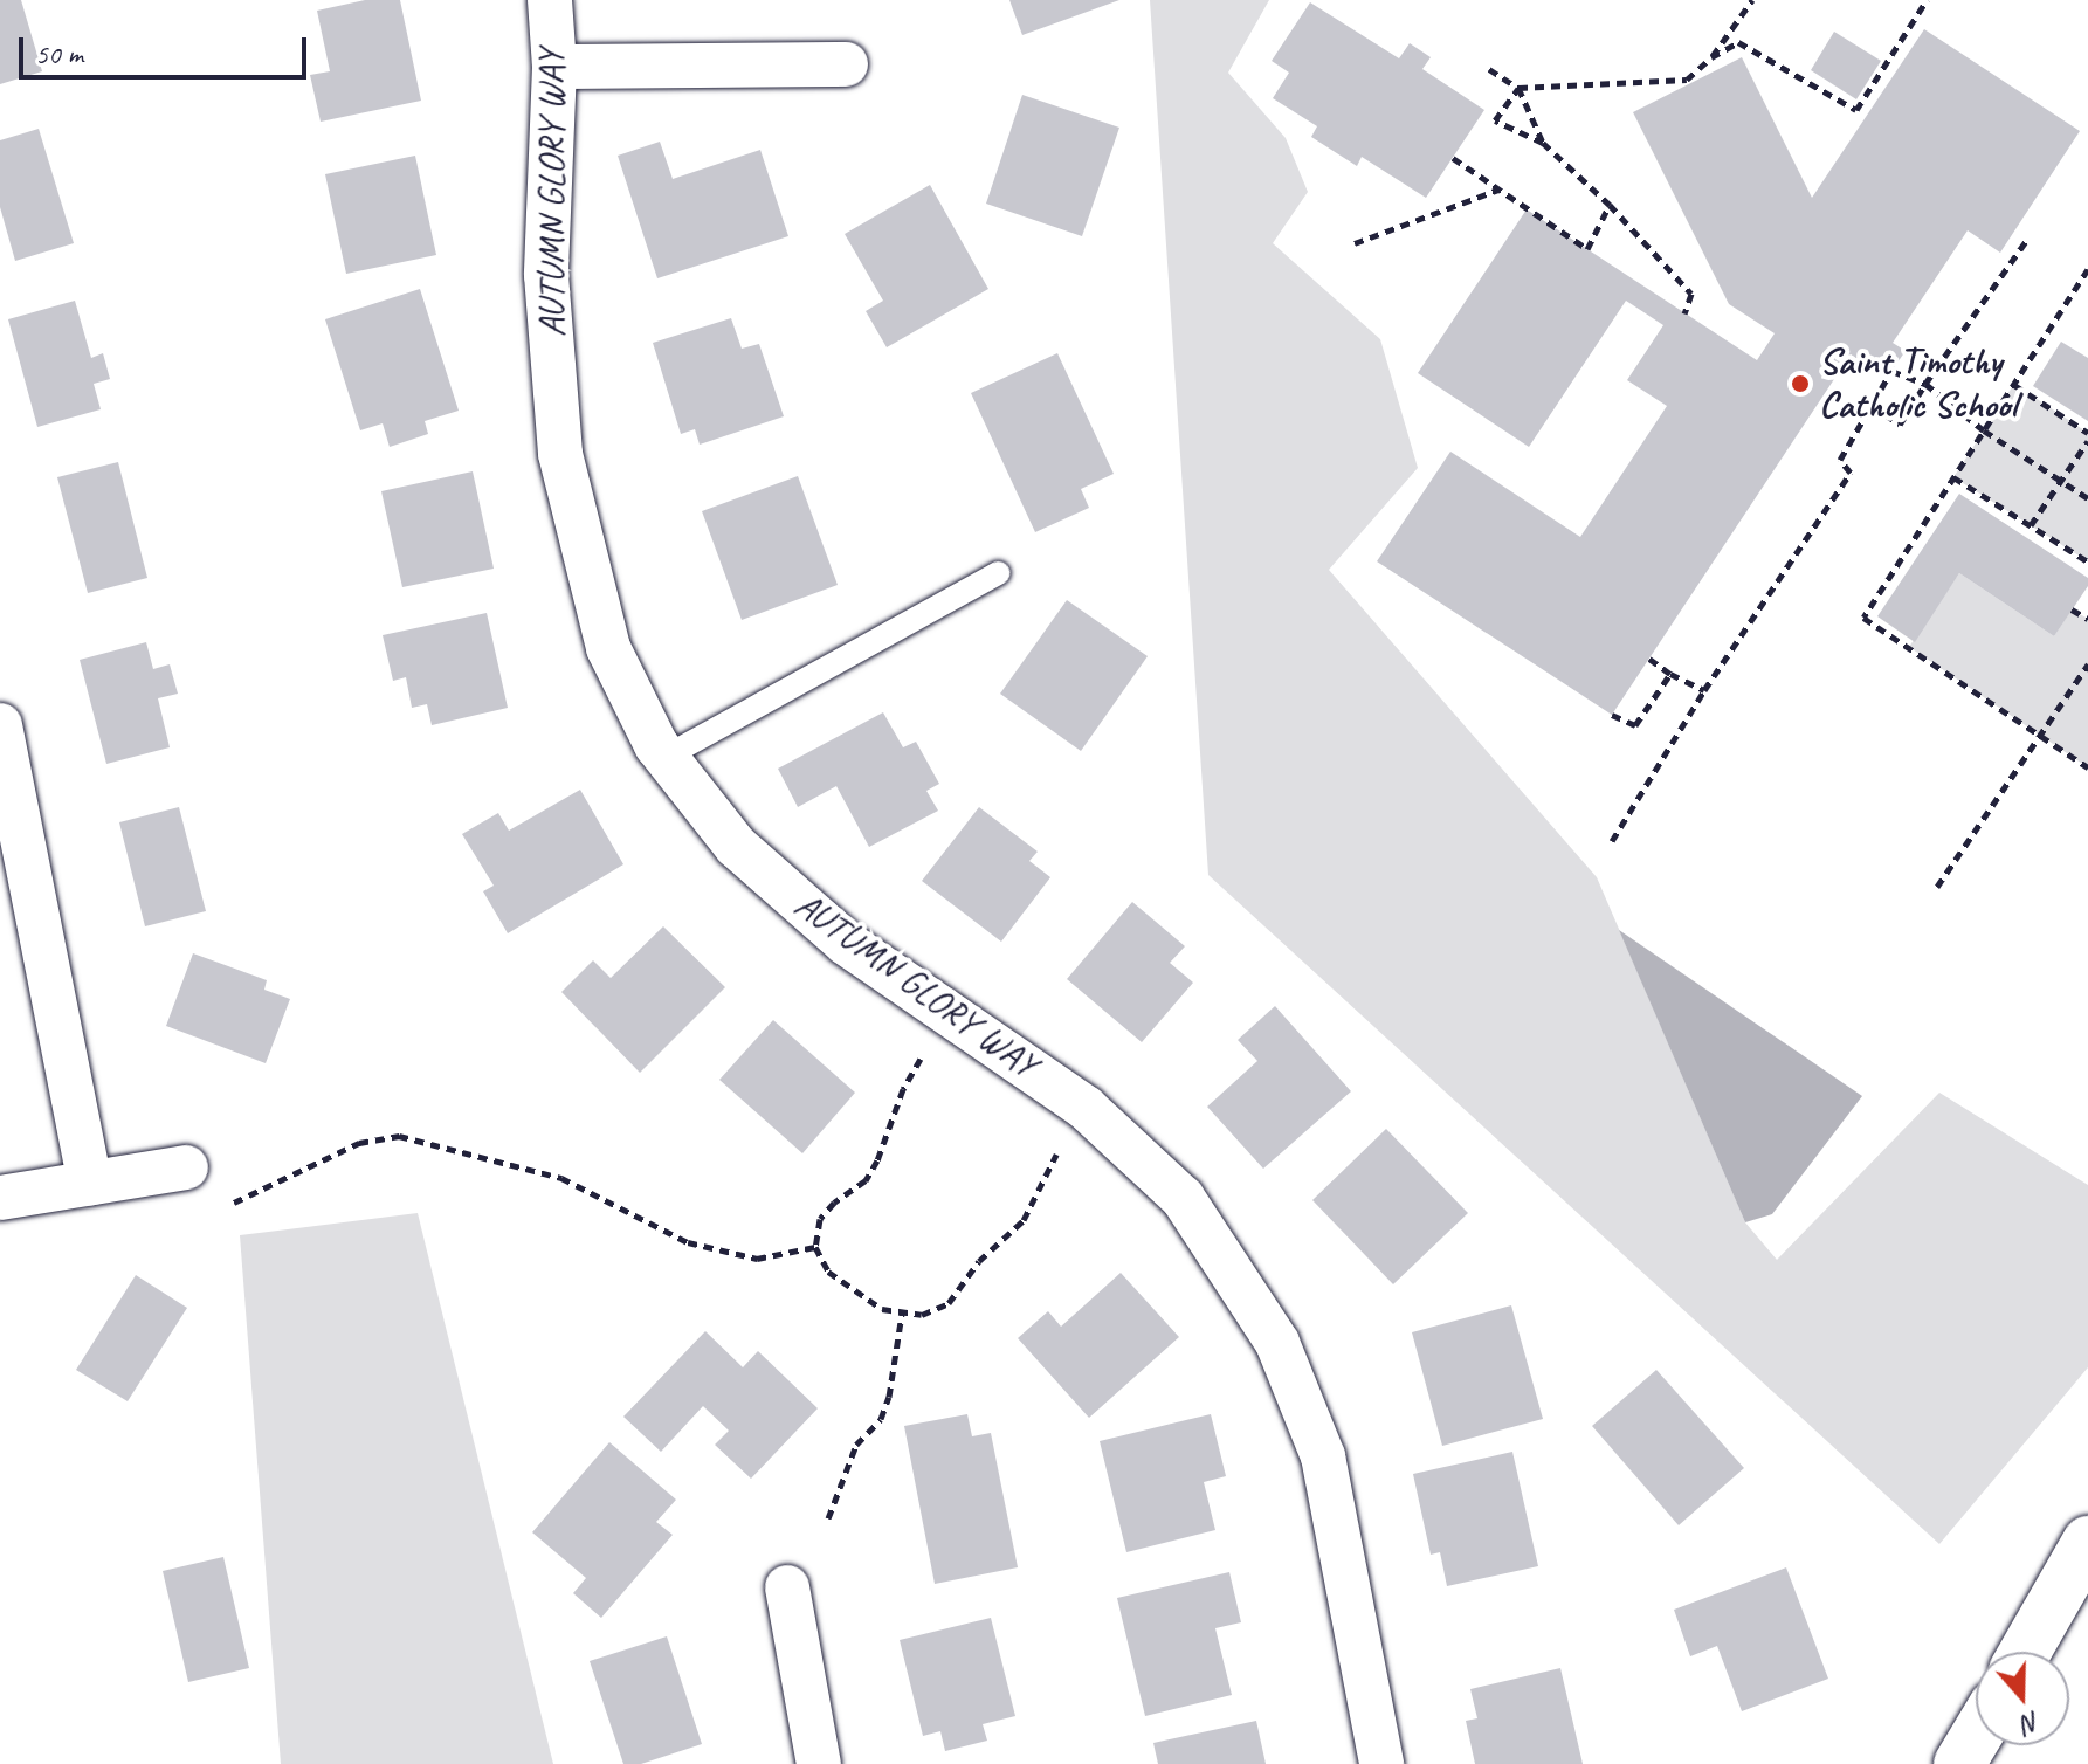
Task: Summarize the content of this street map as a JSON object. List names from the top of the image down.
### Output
{
  "streets": {
    "street": ["AUTUMN GLORY WAY"]
  },
  "places": ["Saint Timothy Catholic School"],
  "scale_bar": "50 m",
  "north": "bottom"
}
